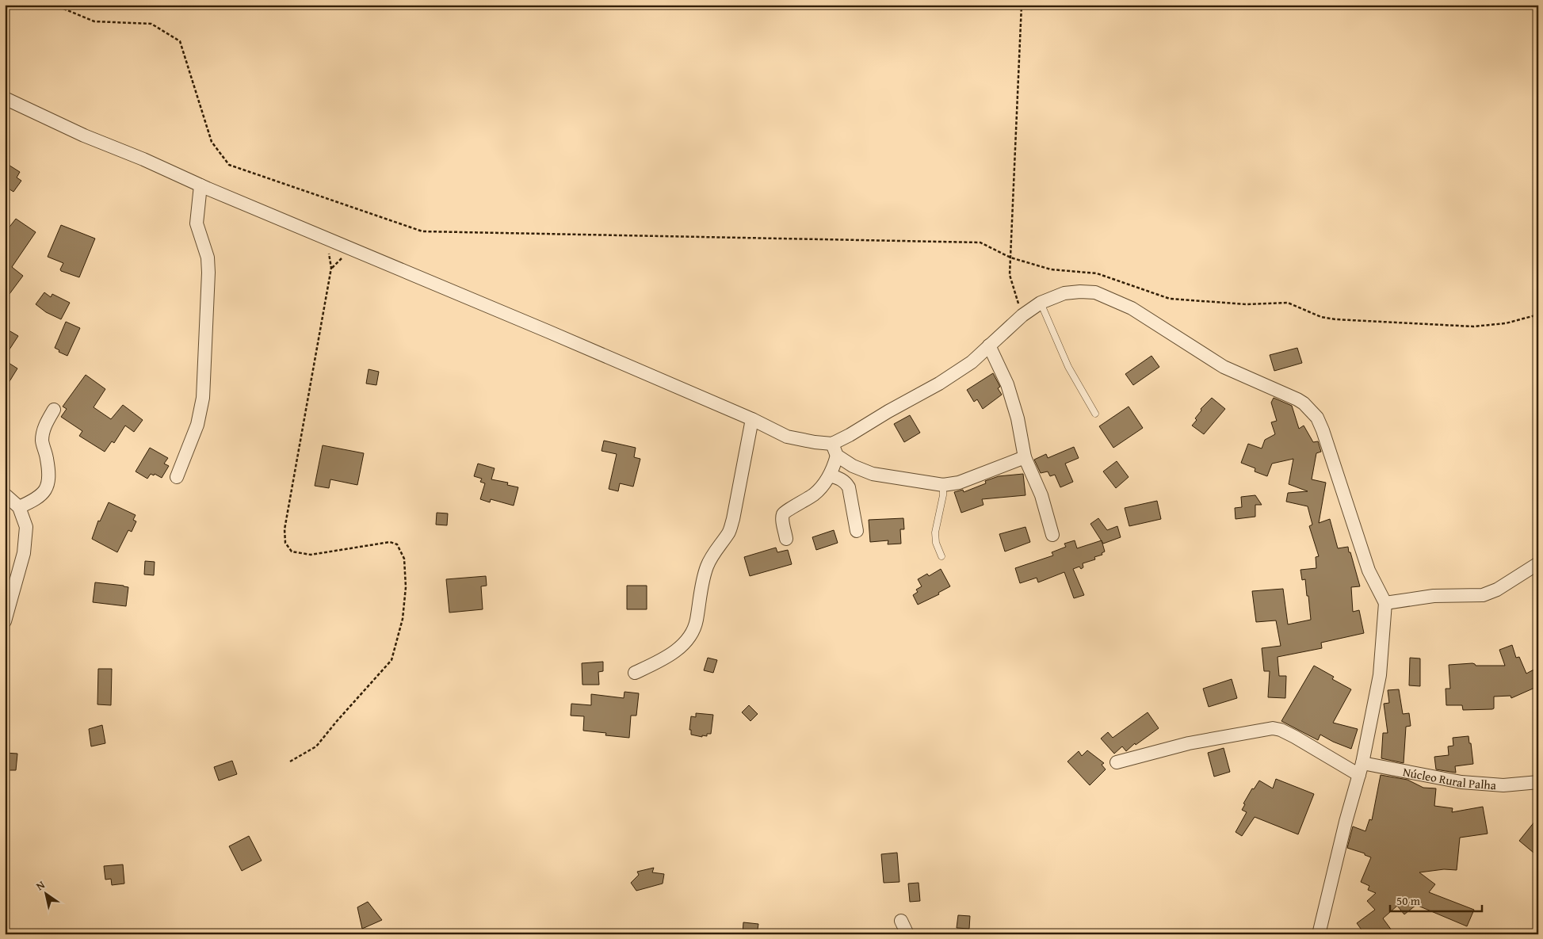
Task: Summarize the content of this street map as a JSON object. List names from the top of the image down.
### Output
{
  "streets": {
    "street": ["Núcleo Rural Palha"]
  },
  "scale_bar": "50 m",
  "north": "top left"
}
